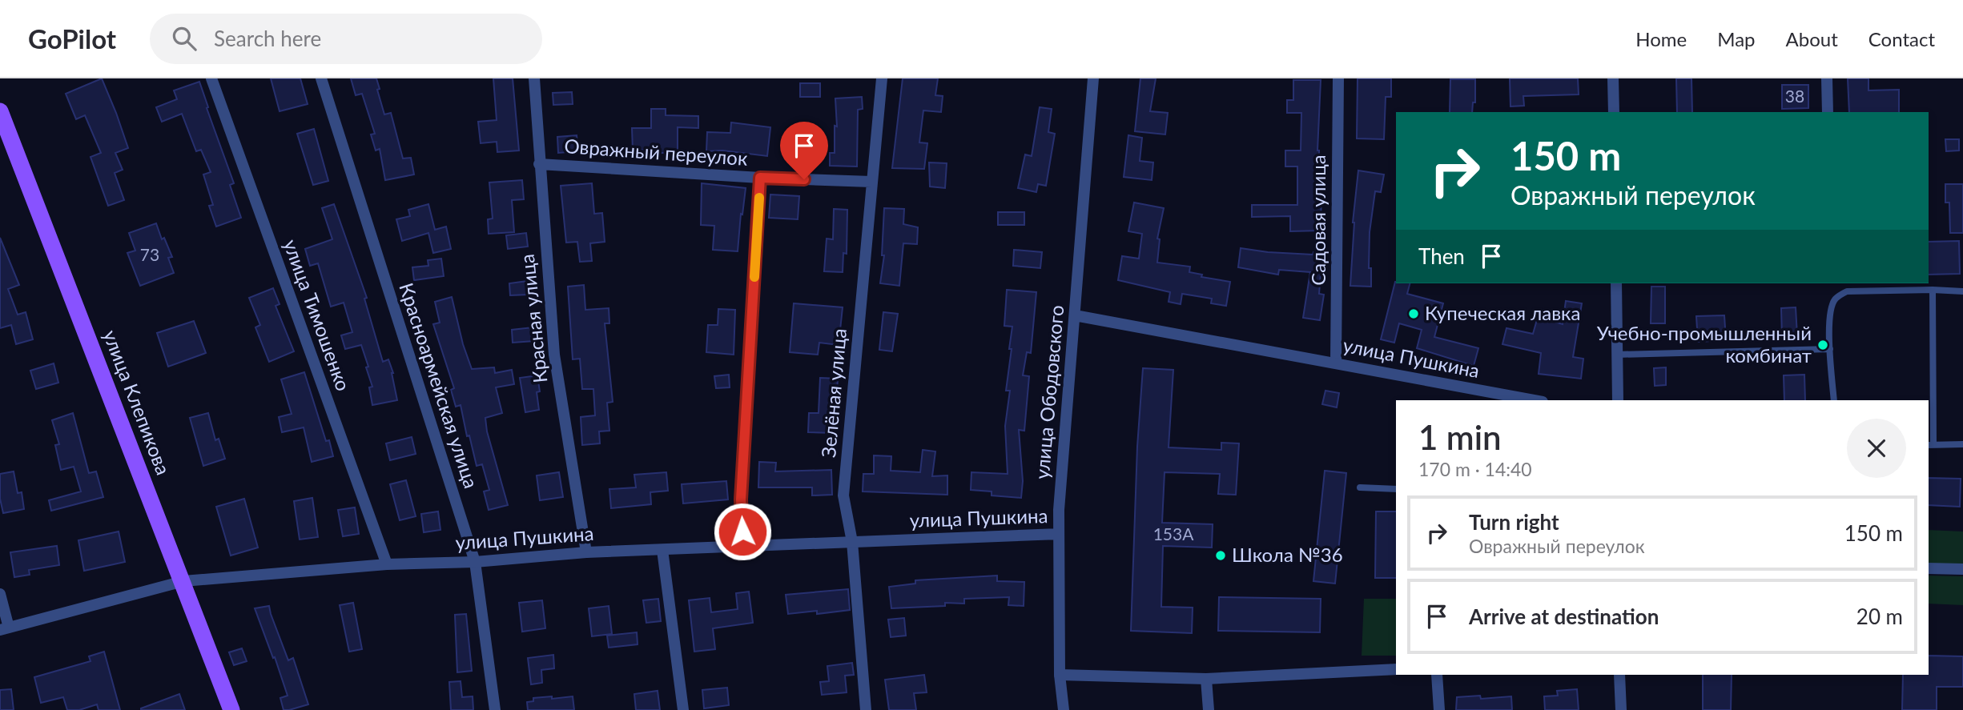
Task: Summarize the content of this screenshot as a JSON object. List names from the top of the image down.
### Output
{
  "streets": {
    "main road": ["улица Клепикова"],
    "street": [
      "Овражный переулок",
      "Садовая улица",
      "улица Тимошенко",
      "Красная улица",
      "улица Пушкина",
      "Красноармейская улица",
      "улица Ободовского",
      "Зелёная улица"
    ]
  },
  "crossings": [
    ["Овражный переулок", "Красная улица"],
    ["Овражный переулок", "Зелёная улица"],
    ["Садовая улица", "улица Пушкина"],
    ["улица Тимошенко", "улица Пушкина"],
    ["Красная улица", "улица Пушкина"],
    ["улица Пушкина", "Красноармейская улица"],
    ["улица Пушкина", "улица Ободовского"],
    ["улица Пушкина", "Зелёная улица"],
    ["улица Пушкина", "улица Клепикова"]
  ],
  "places": ["Купеческая лавка", "Учебно-промышленный комбинат", "Школа №36"],
  "house_numbers": ["38", "73", "153А"],
  "page": {
    "header": "GoPilot",
    "search": "Search here",
    "nav": [
      "Home",
      "Map",
      "About",
      "Contact"
    ],
    "turn": ["150 m", "Овражный переулок"],
    "then": "Then",
    "heading": ["1 min", "170 m · 14:40"],
    "list": [
      {
        "name": "Turn right",
        "note": "Овражный переулок",
        "value": "150 m"
      },
      {
        "name": "Arrive at destination",
        "value": "20 m"
      }
    ]
  }
}
